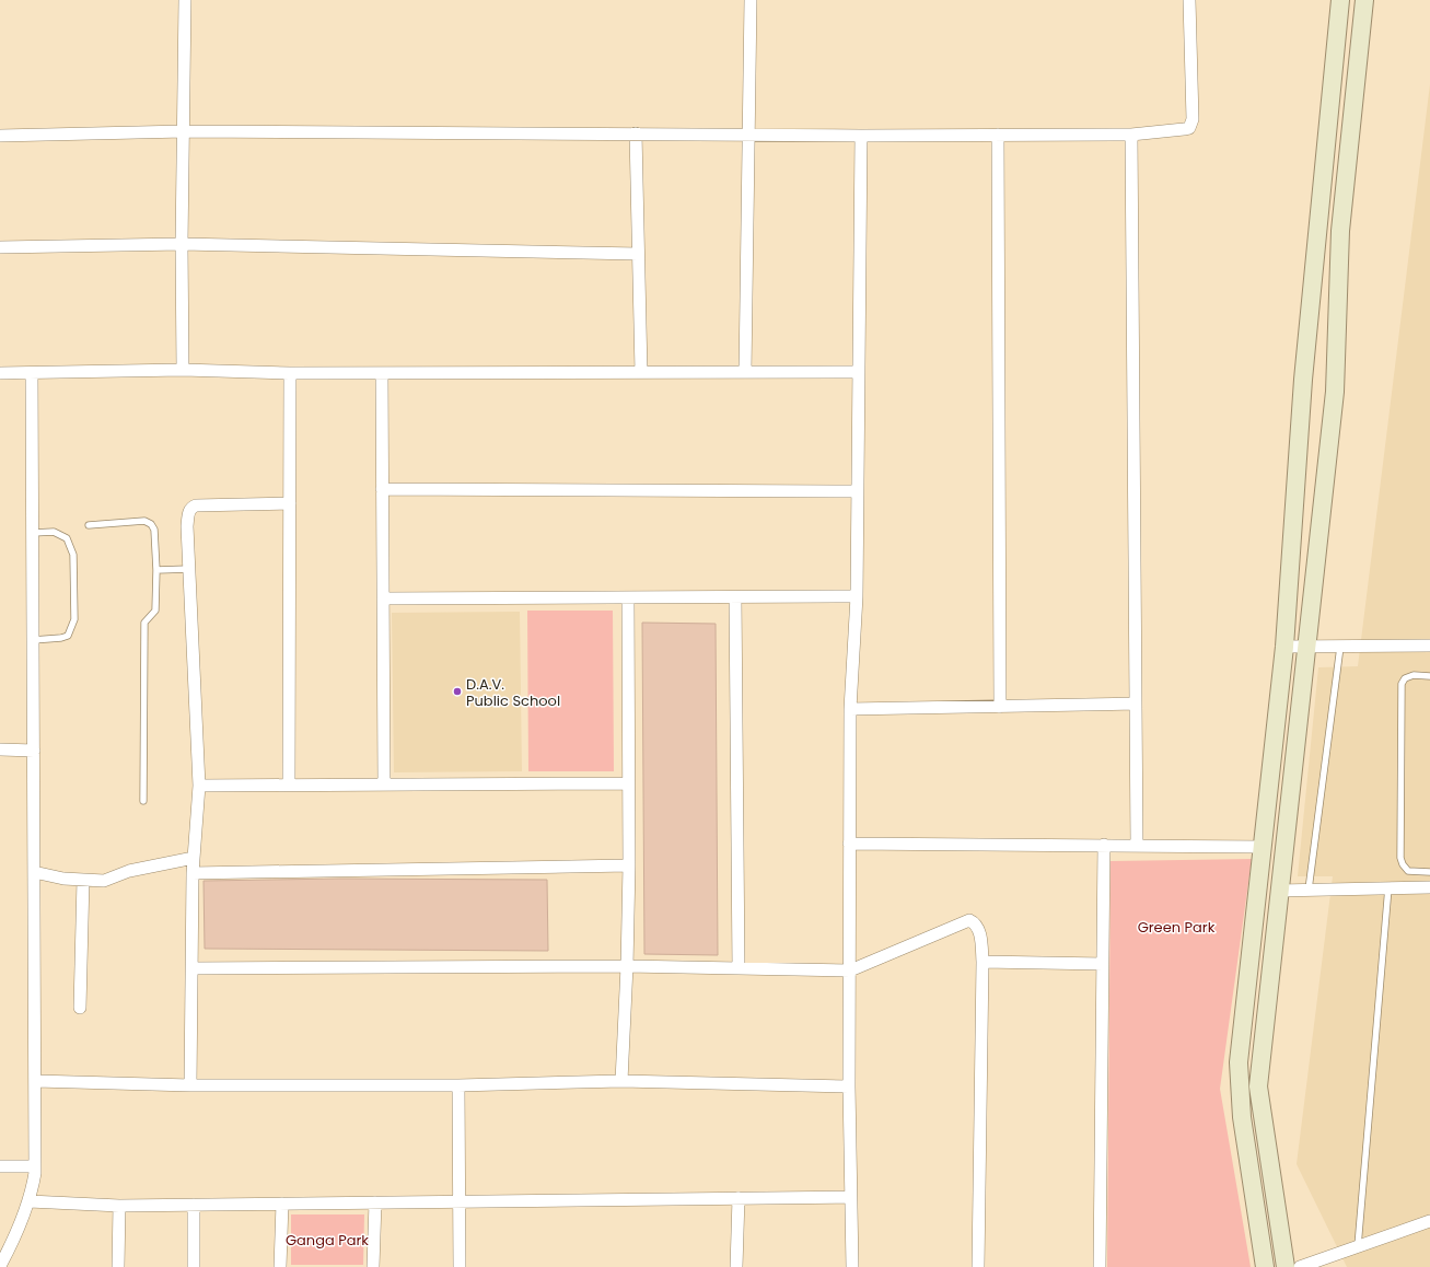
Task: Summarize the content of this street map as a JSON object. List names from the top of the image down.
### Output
{
  "parks": ["Green Park", "Ganga Park"],
  "places": ["D.A.V. Public School"]
}
